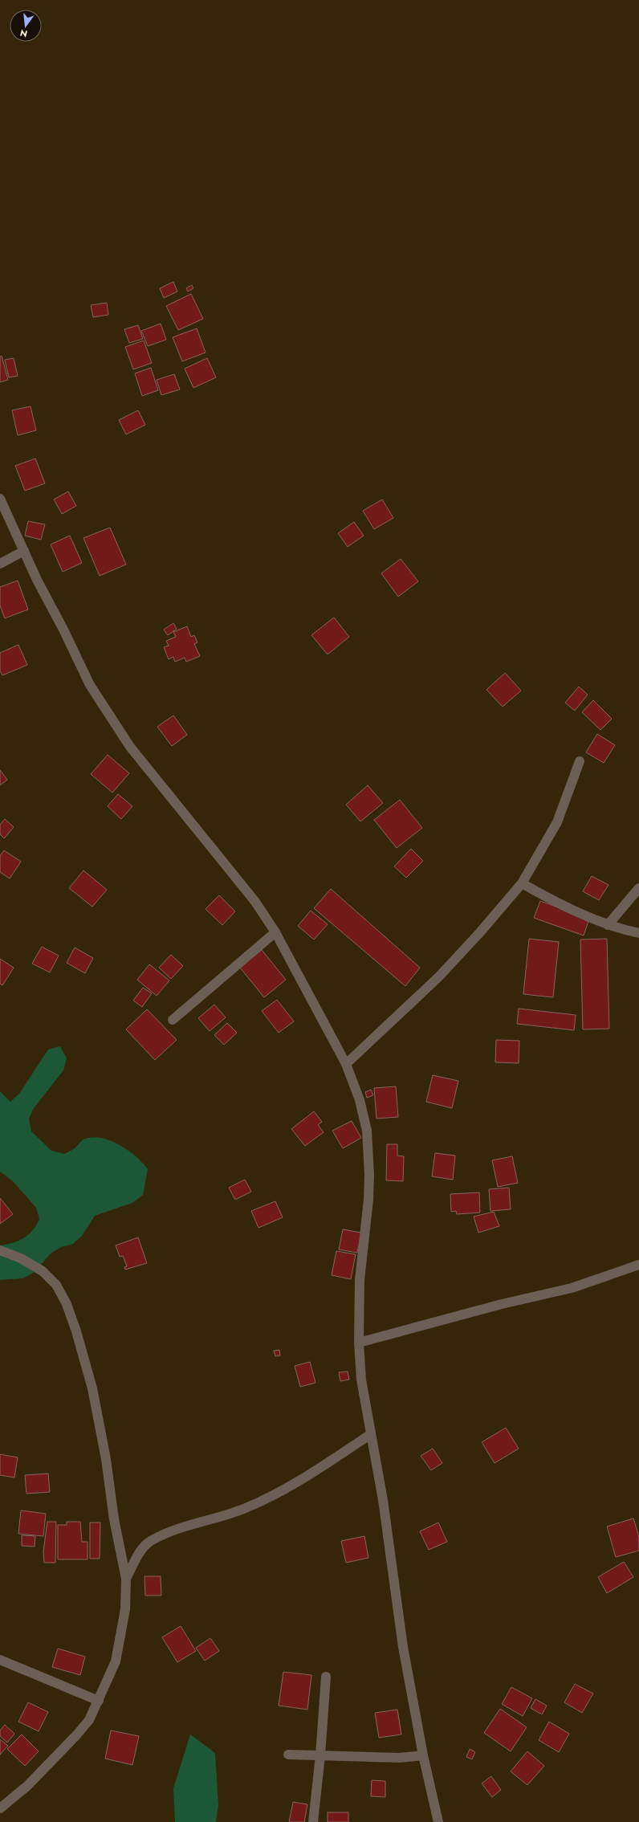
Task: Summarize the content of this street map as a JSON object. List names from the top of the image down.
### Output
{
  "north": "bottom"
}
